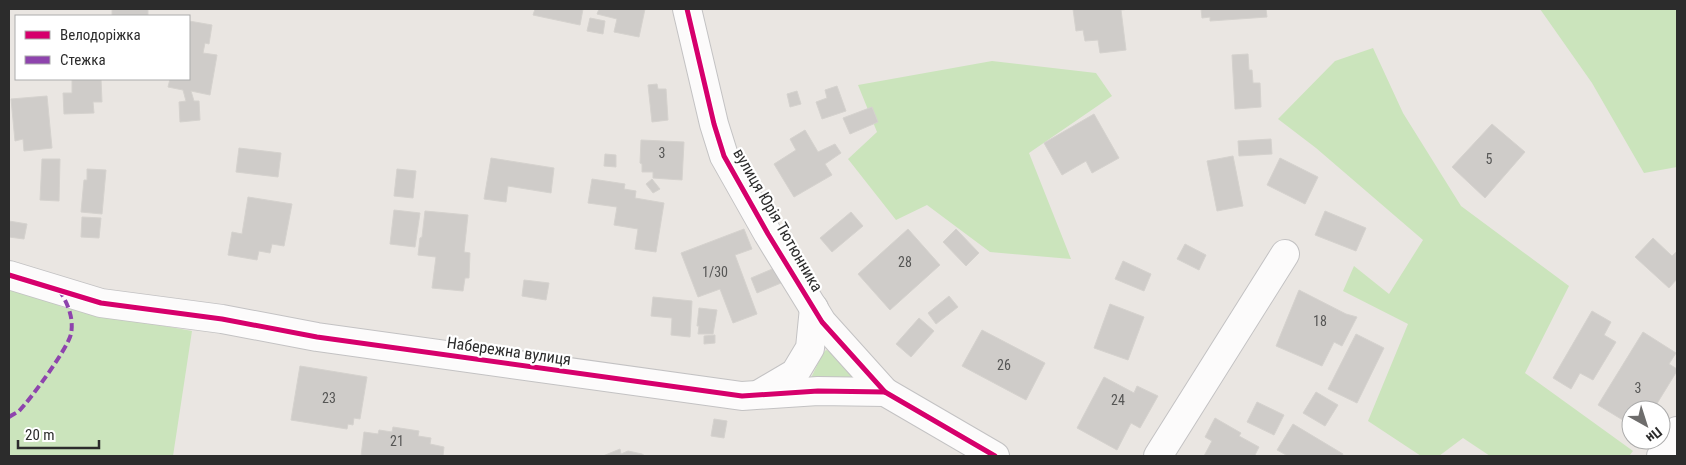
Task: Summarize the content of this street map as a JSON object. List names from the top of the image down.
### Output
{
  "streets": {
    "street": ["вулиця Юрія Тютюнника", "Набережна вулиця"]
  },
  "crossings": [
    ["вулиця Юрія Тютюнника", "Набережна вулиця"]
  ],
  "house_numbers": [
    "3",
    "5",
    "28",
    "1/30",
    "18",
    "26",
    "3",
    "23",
    "24",
    "21"
  ],
  "legend": ["Велодоріжка", "Стежка"],
  "scale_bar": "20 m",
  "north": "bottom right"
}
